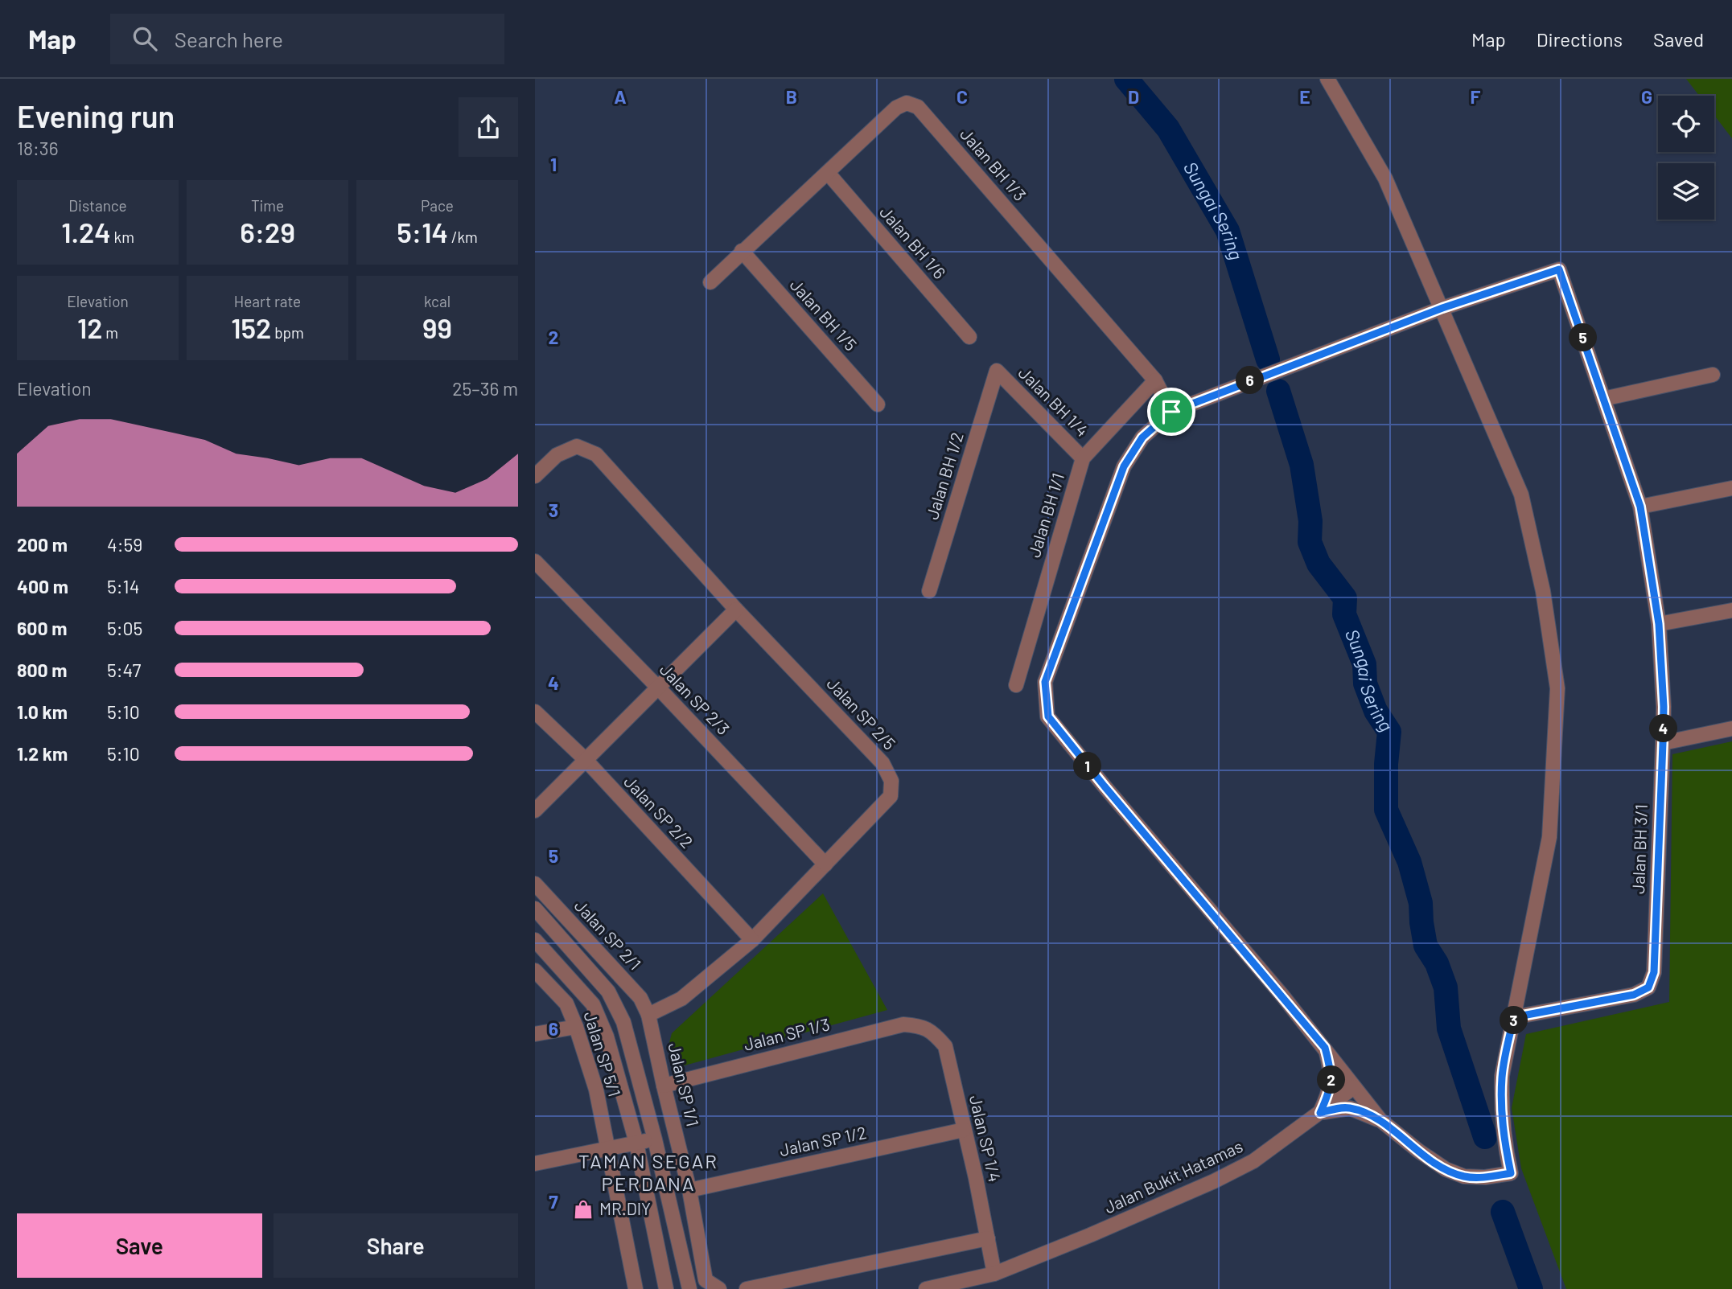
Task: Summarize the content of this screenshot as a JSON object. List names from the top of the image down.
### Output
{
  "streets": {
    "street": [
      "Jalan BH 1/3",
      "Jalan BH 1/6",
      "Jalan BH 1/5",
      "Jalan BH 1/4",
      "Jalan BH 1/2",
      "Jalan BH 1/1",
      "Jalan SP 2/3",
      "Jalan SP 2/5",
      "Jalan SP 2/2",
      "Jalan BH 3/1",
      "Jalan SP 2/1",
      "Jalan SP 1/3",
      "Jalan SP 5/1",
      "Jalan SP 1/1",
      "Jalan SP 1/4",
      "Jalan SP 1/2",
      "Jalan Bukit Hatamas"
    ]
  },
  "crossings": [
    ["Jalan BH 1/3", "Jalan BH 1/6"],
    ["Jalan BH 1/3", "Jalan BH 1/5"],
    ["Jalan BH 1/3", "Jalan BH 1/1"],
    ["Jalan BH 1/4", "Jalan BH 1/2"],
    ["Jalan BH 1/4", "Jalan BH 1/1"],
    ["Jalan SP 2/3", "Jalan SP 2/5"],
    ["Jalan SP 2/5", "Jalan SP 2/2"],
    ["Jalan SP 2/5", "Jalan SP 2/1"],
    ["Jalan SP 2/5", "Jalan SP 1/1"],
    ["Jalan SP 2/1", "Jalan SP 1/1"],
    ["Jalan SP 1/3", "Jalan SP 1/1"],
    ["Jalan SP 1/3", "Jalan SP 1/4"],
    ["Jalan SP 1/1", "Jalan SP 1/2"],
    ["Jalan SP 1/4", "Jalan SP 1/2"],
    ["Jalan SP 1/4", "Jalan Bukit Hatamas"]
  ],
  "districts": ["TAMAN SEGAR PERDANA"],
  "water": ["Sungai Sering"],
  "places": {
    "shop": ["MR.DIY"]
  },
  "page": {
    "header": "Map",
    "search": "Search here",
    "nav": ["Map", "Directions", "Saved"],
    "heading": ["Evening run", "18:36"],
    "stats": [
      ["Distance", "1.24 km"],
      ["Time", "6:29"],
      ["Pace", "5:14 /km"],
      ["Elevation", "12 m"],
      ["Heart rate", "152 bpm"],
      ["kcal", "99"]
    ],
    "pins": [
      "5",
      "6",
      "4",
      "1",
      "3",
      "2"
    ],
    "chart": ["Elevation", "25–36 m"],
    "list": [
      {
        "name": "200 m",
        "note": "4:59"
      },
      {
        "name": "400 m",
        "note": "5:14"
      },
      {
        "name": "600 m",
        "note": "5:05"
      },
      {
        "name": "800 m",
        "note": "5:47"
      },
      {
        "name": "1.0 km",
        "note": "5:10"
      },
      {
        "name": "1.2 km",
        "note": "5:10"
      }
    ],
    "buttons": ["Save", "Share"]
  },
  "grid": {
    "columns": [
      "A",
      "B",
      "C",
      "D",
      "E",
      "F",
      "G"
    ],
    "rows": [
      "1",
      "2",
      "3",
      "4",
      "5",
      "6",
      "7"
    ]
  }
}
